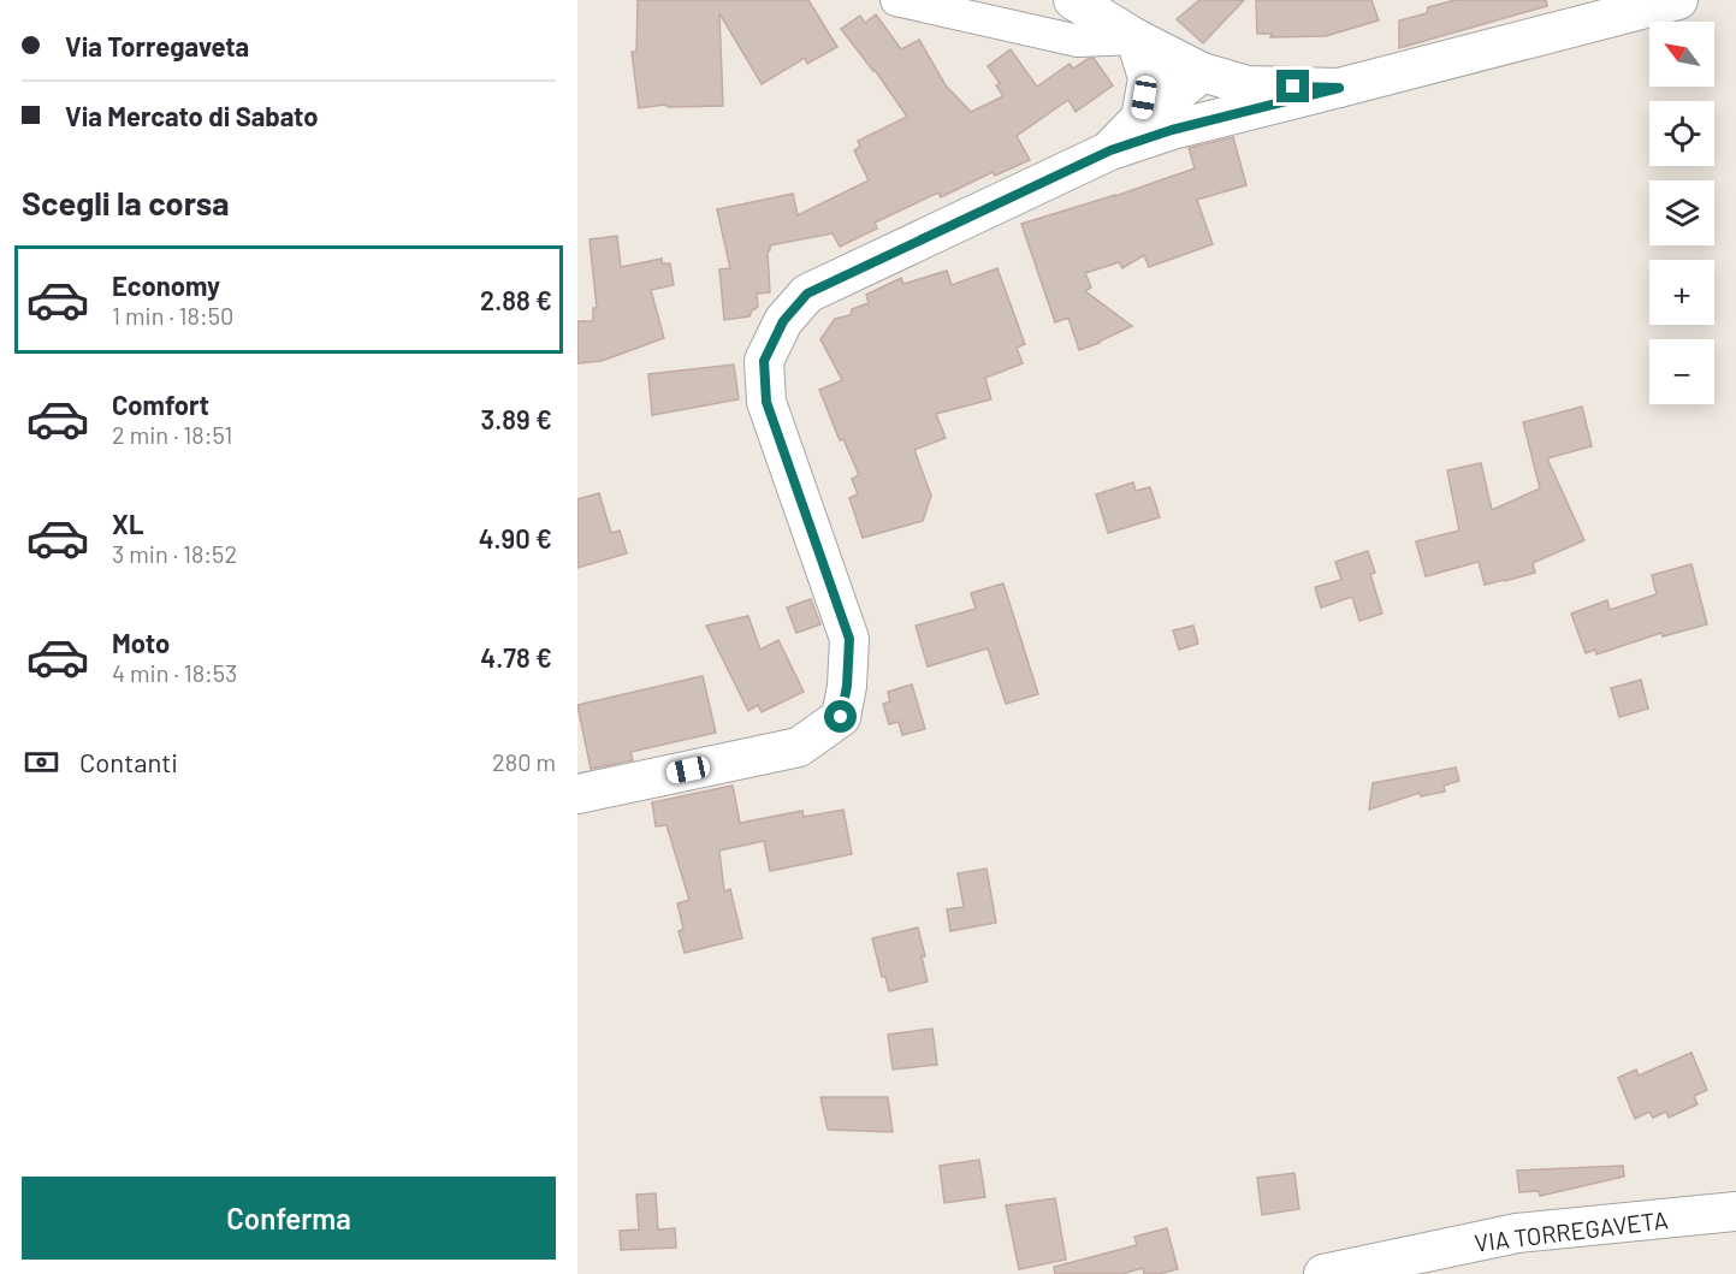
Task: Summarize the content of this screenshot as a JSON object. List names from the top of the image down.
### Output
{
  "streets": {
    "street": ["VIA TORREGAVETA"]
  },
  "north": "top left",
  "page": {
    "banner": ["Via Torregaveta", "Via Mercato di Sabato"],
    "map_buttons": ["+", "−"],
    "heading": "Scegli la corsa",
    "list": [
      {
        "name": "Economy",
        "note": "1 min · 18:50",
        "value": "2.88 €"
      },
      {
        "name": "Comfort",
        "note": "2 min · 18:51",
        "value": "3.89 €"
      },
      {
        "name": "XL",
        "note": "3 min · 18:52",
        "value": "4.90 €"
      },
      {
        "name": "Moto",
        "note": "4 min · 18:53",
        "value": "4.78 €"
      }
    ],
    "pay": ["Contanti", "280 m"],
    "buttons": "Conferma"
  }
}
